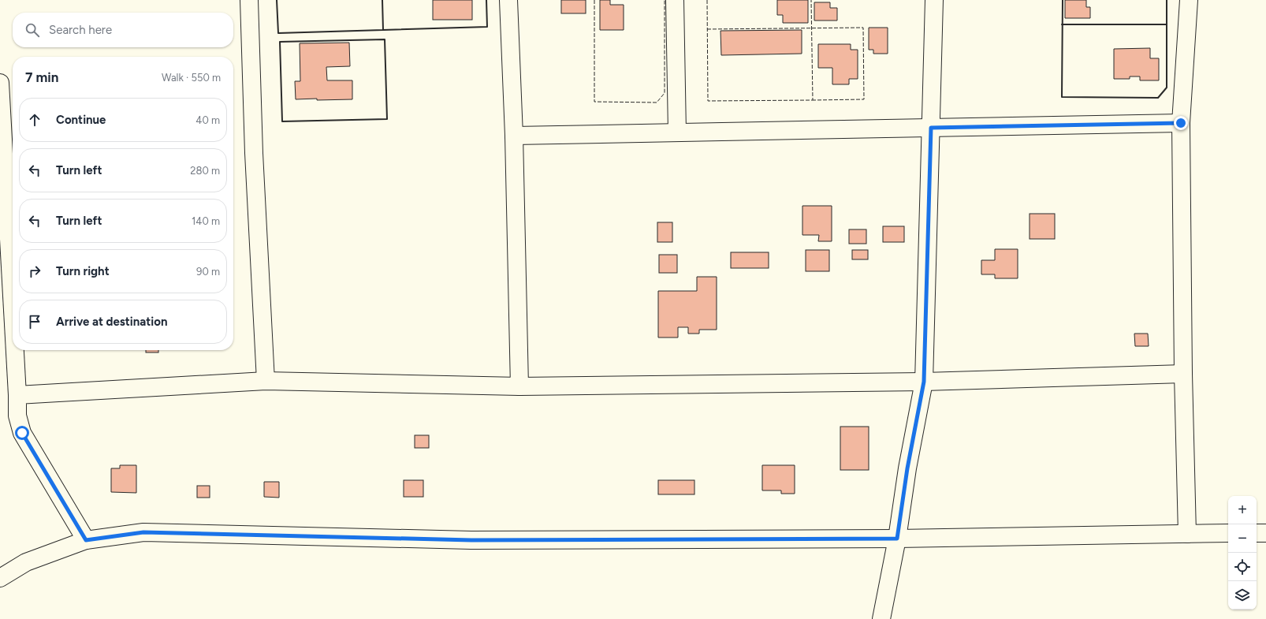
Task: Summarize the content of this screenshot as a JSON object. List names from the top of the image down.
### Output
{
  "page": {
    "search": "Search here",
    "heading": ["7 min", "Walk · 550 m"],
    "list": [
      ["Continue", "40 m"],
      ["Turn left", "280 m"],
      ["Turn left", "140 m"],
      ["Turn right", "90 m"],
      "Arrive at destination"
    ],
    "map_buttons": ["+", "−"]
  }
}
